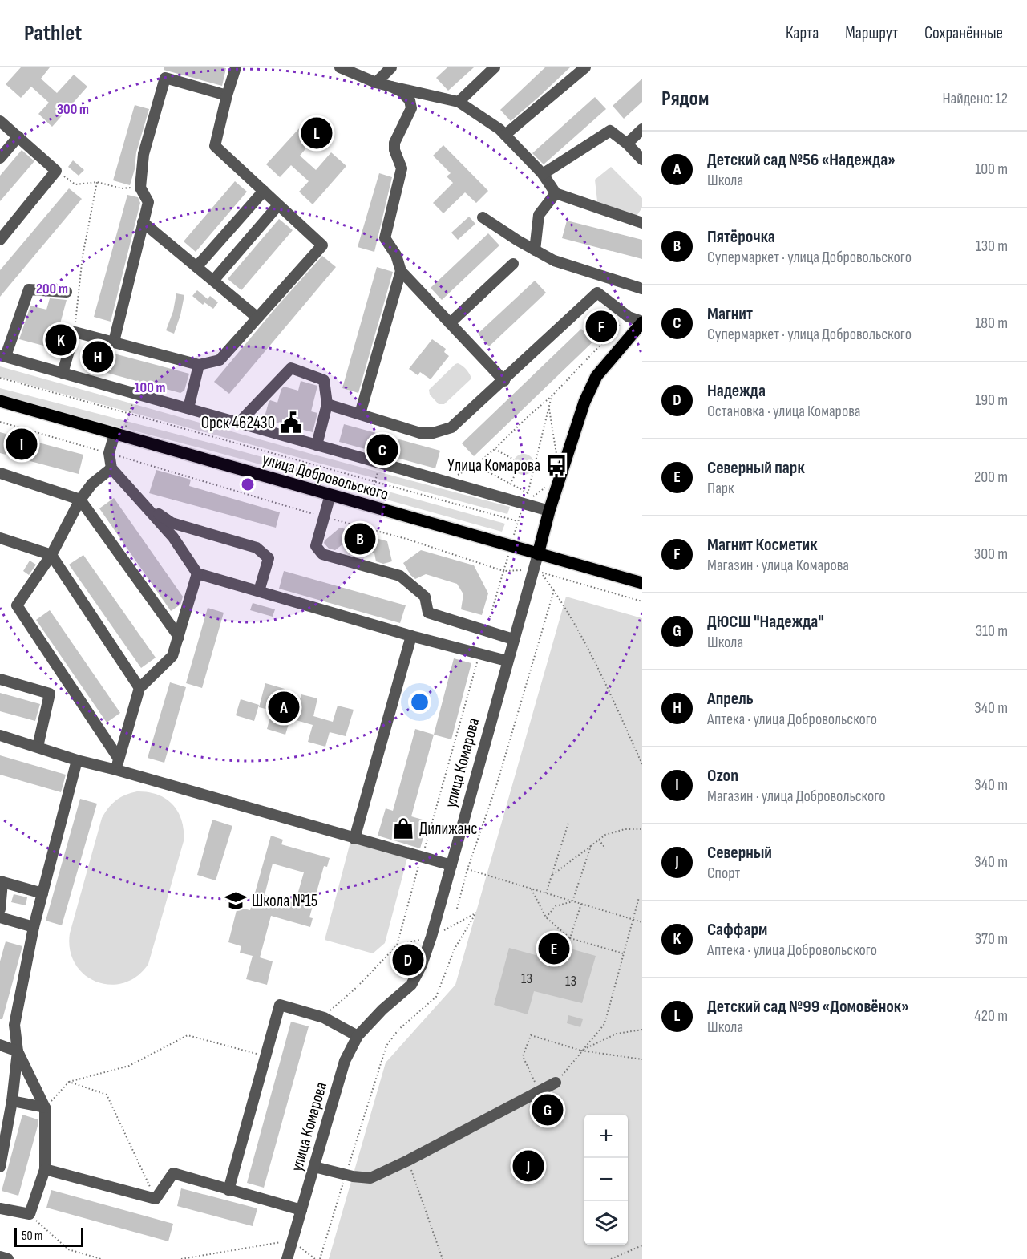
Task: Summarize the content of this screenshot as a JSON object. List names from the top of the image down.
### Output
{
  "streets": {
    "main road": ["улица Добровольского", "улица Комарова"]
  },
  "crossings": [
    ["улица Добровольского", "улица Комарова"]
  ],
  "places": {
    "public building": ["Орск 462430"],
    "bus stop": ["Улица Комарова"],
    "shop": ["Дилижанс"],
    "school or university": ["Школа №15"]
  },
  "house_numbers": ["13", "13"],
  "scale_bar": "50 m",
  "page": {
    "header": "Pathlet",
    "nav": ["Карта", "Маршрут", "Сохранённые"],
    "heading": ["Рядом", "Найдено: 12"],
    "pins": [
      "L",
      "F",
      "K",
      "H",
      "I",
      "C",
      "B",
      "A",
      "E",
      "D",
      "G",
      "J"
    ],
    "list": [
      {
        "mark": "A",
        "name": "Детский сад №56 «Надежда»",
        "note": "Школа",
        "value": "100 m"
      },
      {
        "mark": "B",
        "name": "Пятёрочка",
        "note": "Супермаркет · улица Добровольского",
        "value": "130 m"
      },
      {
        "mark": "C",
        "name": "Магнит",
        "note": "Супермаркет · улица Добровольского",
        "value": "180 m"
      },
      {
        "mark": "D",
        "name": "Надежда",
        "note": "Остановка · улица Комарова",
        "value": "190 m"
      },
      {
        "mark": "E",
        "name": "Северный парк",
        "note": "Парк",
        "value": "200 m"
      },
      {
        "mark": "F",
        "name": "Магнит Косметик",
        "note": "Магазин · улица Комарова",
        "value": "300 m"
      },
      {
        "mark": "G",
        "name": "ДЮСШ \"Надежда\"",
        "note": "Школа",
        "value": "310 m"
      },
      {
        "mark": "H",
        "name": "Апрель",
        "note": "Аптека · улица Добровольского",
        "value": "340 m"
      },
      {
        "mark": "I",
        "name": "Ozon",
        "note": "Магазин · улица Добровольского",
        "value": "340 m"
      },
      {
        "mark": "J",
        "name": "Северный",
        "note": "Спорт",
        "value": "340 m"
      },
      {
        "mark": "K",
        "name": "Саффарм",
        "note": "Аптека · улица Добровольского",
        "value": "370 m"
      },
      {
        "mark": "L",
        "name": "Детский сад №99 «Домовёнок»",
        "note": "Школа",
        "value": "420 m"
      }
    ],
    "map_buttons": ["+", "−"],
    "scale": "50 m"
  },
  "rings": ["300 m", "200 m", "100 m"]
}
